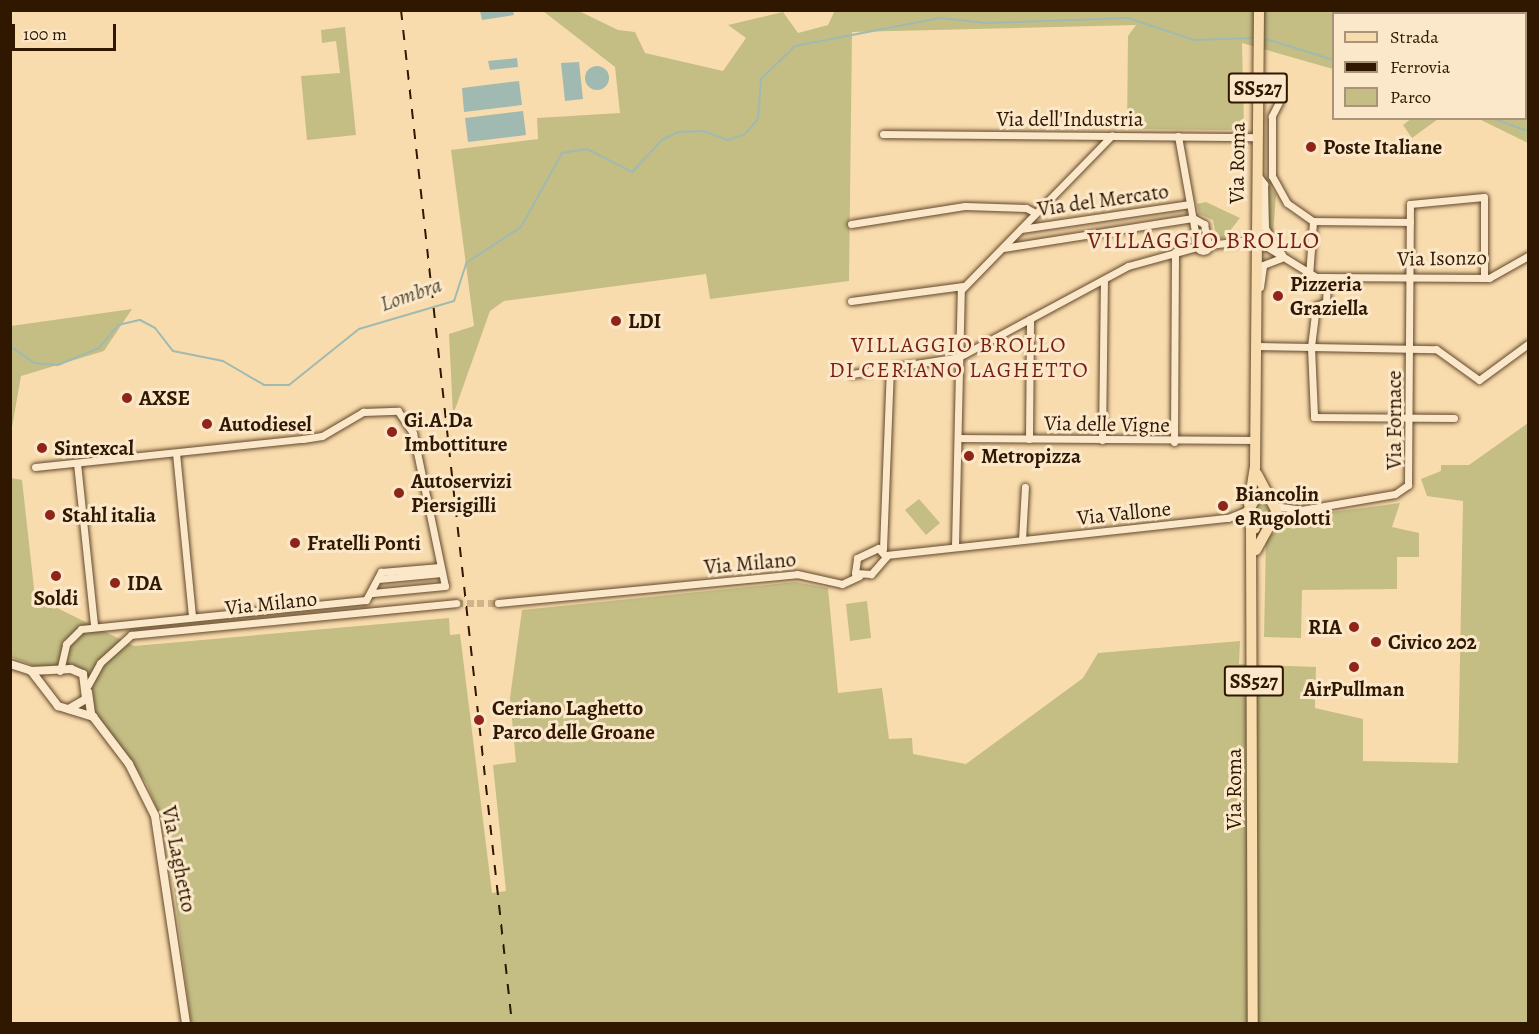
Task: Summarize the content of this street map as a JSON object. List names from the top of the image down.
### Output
{
  "streets": {
    "main road": ["SS527", "Via Roma"],
    "street": [
      "Via dell'Industria",
      "Via del Mercato",
      "Via Isonzo",
      "Via Fornace",
      "Via delle Vigne",
      "Via Vallone",
      "Via Milano",
      "Via Laghetto"
    ]
  },
  "crossings": [
    ["SS527", "Via Roma"],
    ["SS527", "Via Fornace"],
    ["Via dell'Industria", "Via Roma"],
    ["Via Roma", "Via Fornace"],
    ["Via Roma", "Via delle Vigne"],
    ["Via Roma", "Via Vallone"],
    ["Via Isonzo", "Via Fornace"],
    ["Via Milano", "Via Laghetto"]
  ],
  "districts": ["VILLAGGIO BROLLO", "VILLAGGIO BROLLO DI CERIANO LAGHETTO"],
  "water": ["Lombra"],
  "places": [
    "Poste Italiane",
    "Pizzeria Graziella",
    "LDI",
    "AXSE",
    "Autodiesel",
    "Gi.A.Da Imbottiture",
    "Sintexcal",
    "Metropizza",
    "Autoservizi Piersigilli",
    "Biancolin e Rugolotti",
    "Stahl italia",
    "Fratelli Ponti",
    "Soldi",
    "IDA",
    "RIA",
    "Civico 202",
    "AirPullman",
    "Ceriano Laghetto Parco delle Groane"
  ],
  "legend": ["Strada", "Ferrovia", "Parco"],
  "scale_bar": "100 m"
}
